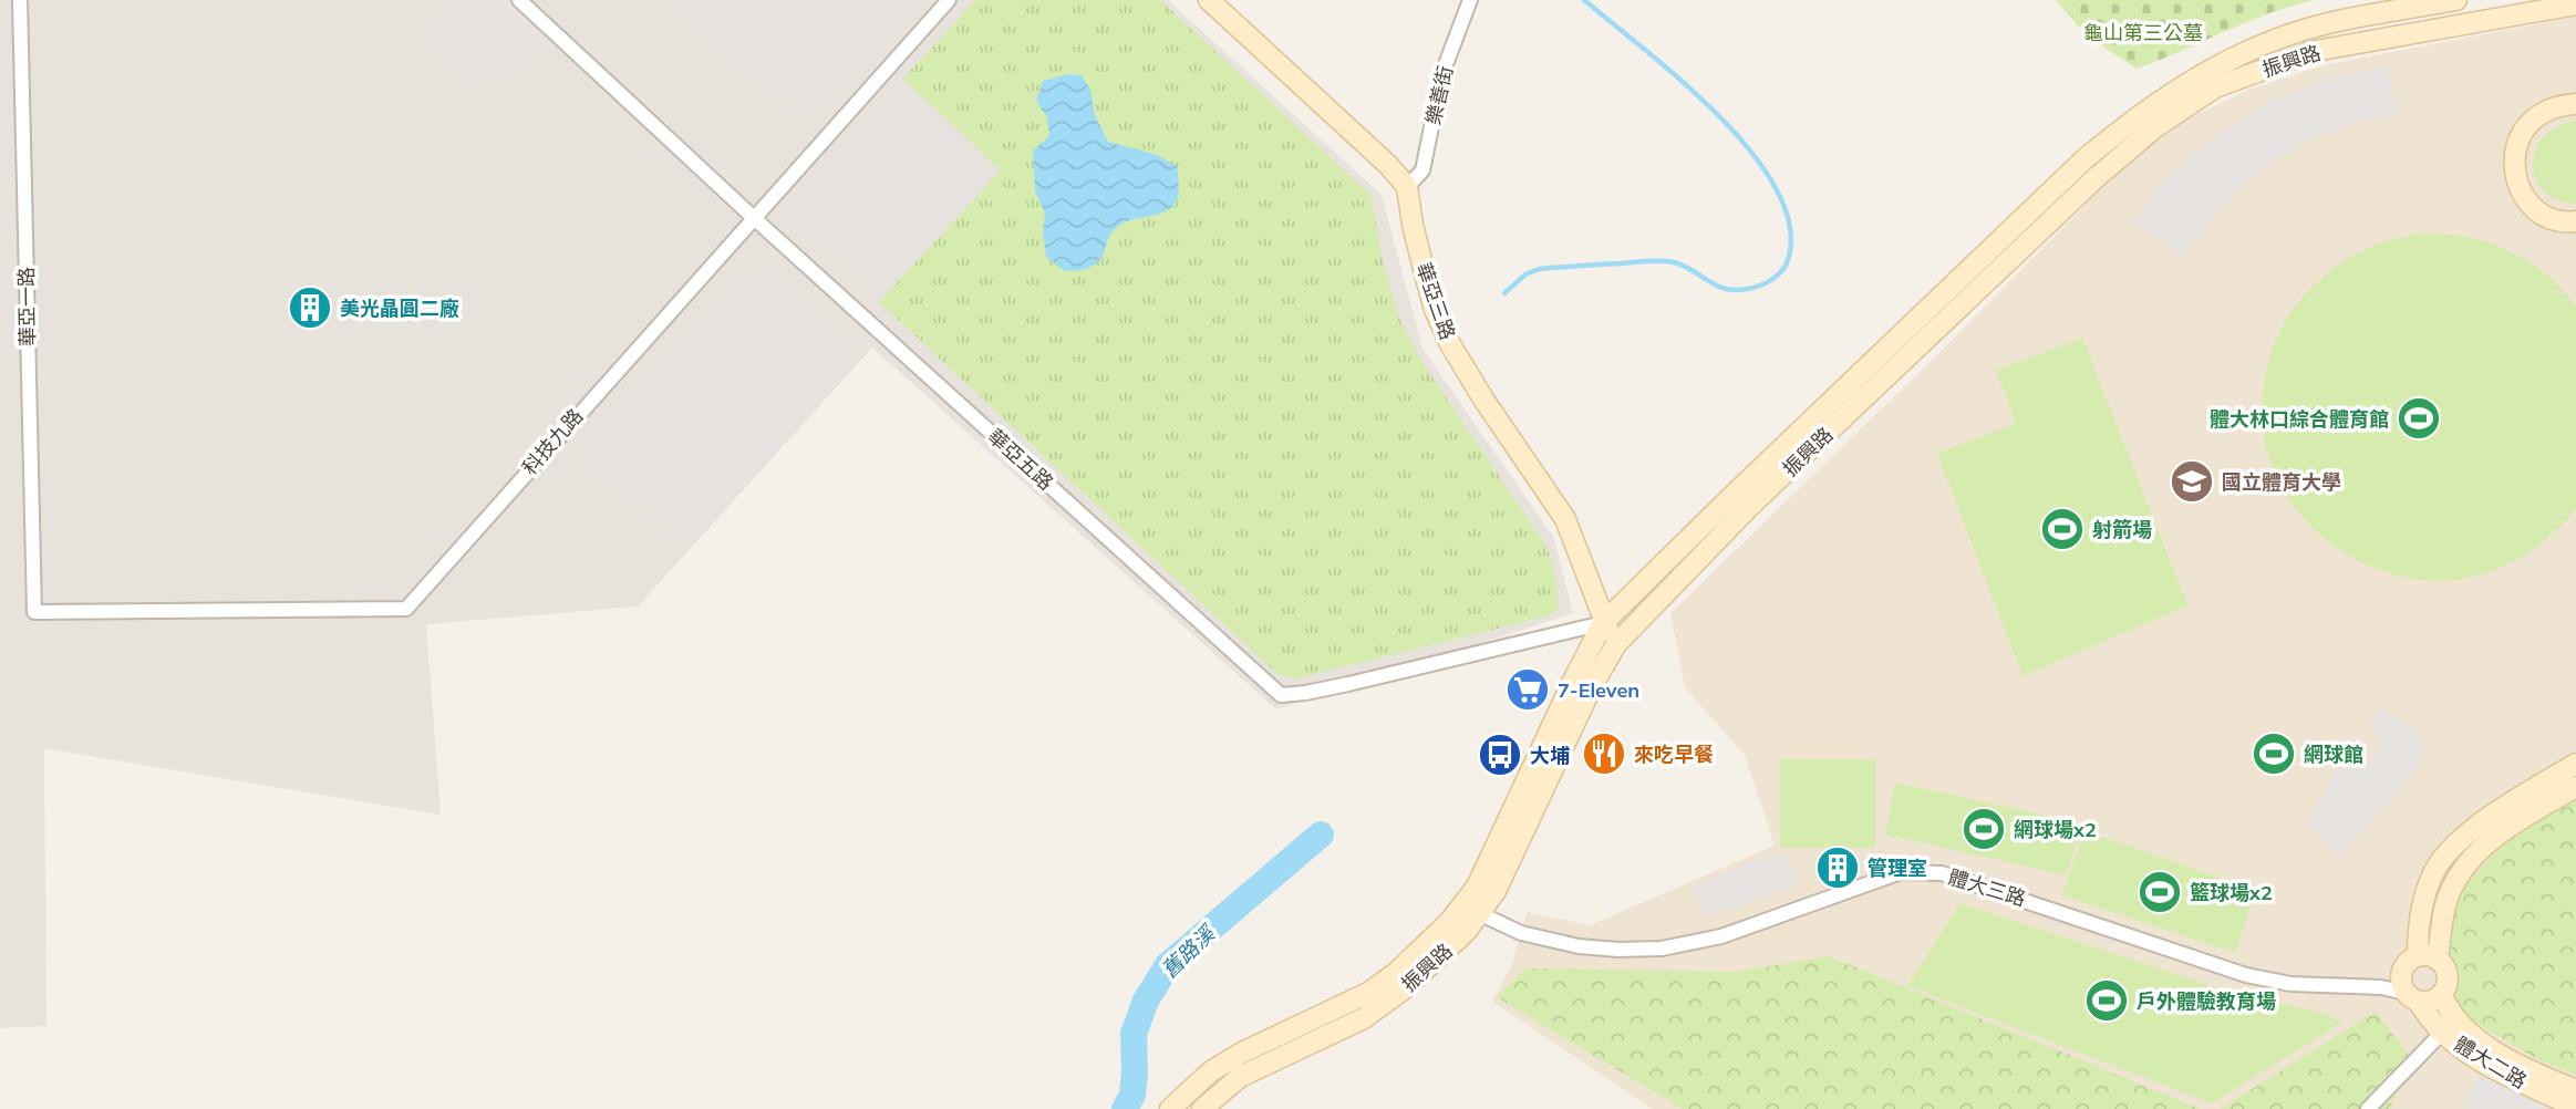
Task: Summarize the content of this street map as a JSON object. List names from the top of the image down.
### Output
{
  "streets": {
    "street": [
      "振興路",
      "樂善街",
      "華亞三路",
      "華亞一路",
      "科技九路",
      "華亞五路",
      "體大三路",
      "體大二路"
    ]
  },
  "crossings": [
    ["振興路", "華亞三路"],
    ["振興路", "華亞五路"],
    ["振興路", "體大三路"],
    ["樂善街", "華亞三路"],
    ["華亞三路", "華亞五路"],
    ["華亞一路", "科技九路"],
    ["科技九路", "華亞五路"],
    ["體大三路", "體大二路"]
  ],
  "water": ["舊路溪"],
  "parks": ["龜山第三公墓"],
  "places": {
    "building": ["美光晶圓二廠", "管理室"],
    "sports": [
      "體大林口綜合體育館",
      "射箭場",
      "網球館",
      "網球場x2",
      "籃球場x2",
      "戶外體驗教育場"
    ],
    "school or university": ["國立體育大學"],
    "supermarket": ["7-Eleven"],
    "restaurant": ["來吃早餐"],
    "bus stop": ["大埔"]
  }
}
